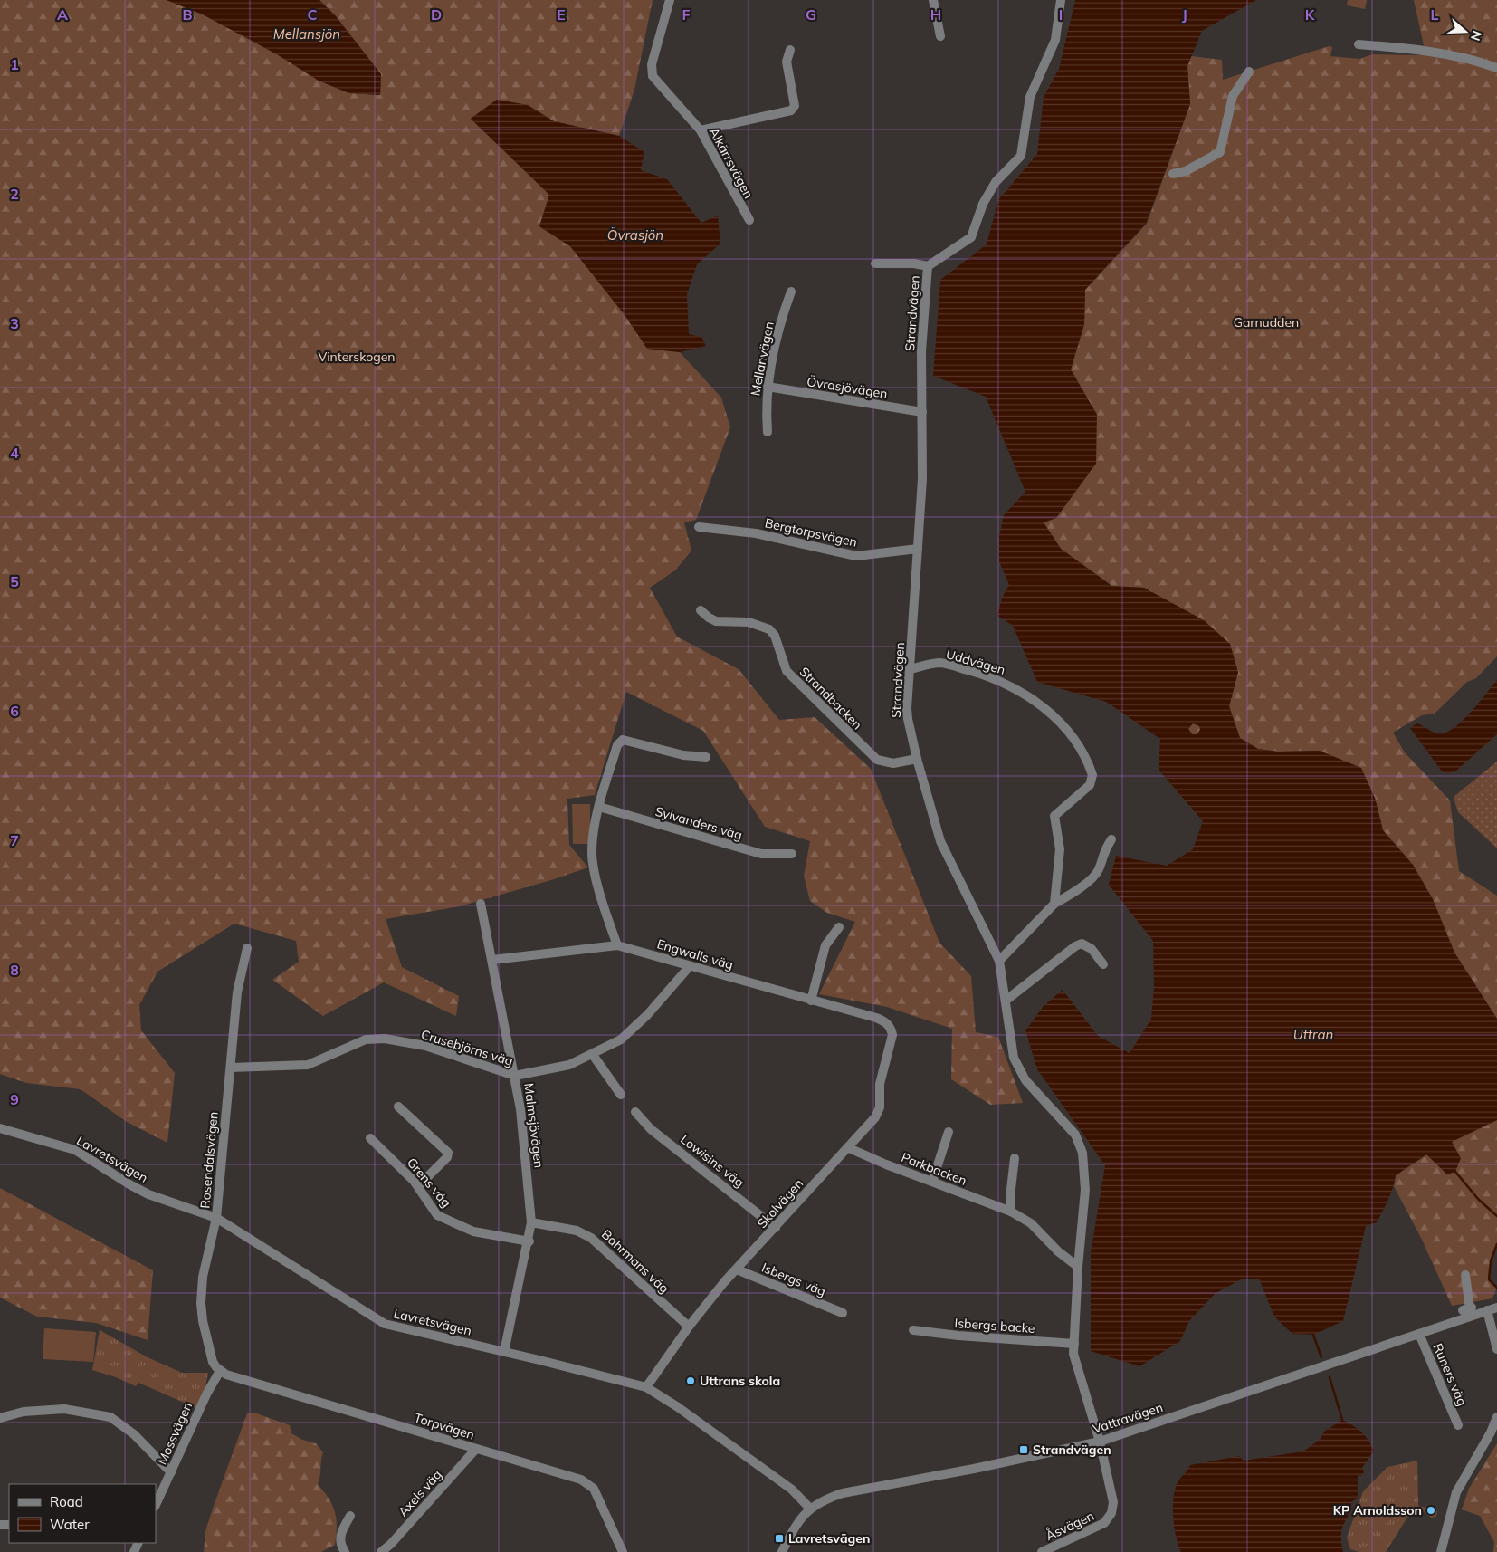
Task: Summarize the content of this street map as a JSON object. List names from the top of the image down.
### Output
{
  "streets": {
    "street": [
      "Alkärrsvägen",
      "Strandvägen",
      "Mellanvägen",
      "Övrasjövägen",
      "Bergtorpsvägen",
      "Uddvägen",
      "Strandbacken",
      "Sylvanders väg",
      "Engwalls väg",
      "Crusebjörns väg",
      "Malmsjövägen",
      "Lavretsvägen",
      "Rosendalsvägen",
      "Lowisins väg",
      "Parkbacken",
      "Grens väg",
      "Skolvägen",
      "Bahrmans väg",
      "Isbergs väg",
      "Isbergs backe",
      "Runers väg",
      "Vattravägen",
      "Torpvägen",
      "Mossvägen",
      "Axels väg",
      "Åsvägen"
    ]
  },
  "crossings": [
    ["Strandvägen", "Övrasjövägen"],
    ["Strandvägen", "Bergtorpsvägen"],
    ["Strandvägen", "Uddvägen"],
    ["Strandvägen", "Strandbacken"],
    ["Strandvägen", "Parkbacken"],
    ["Strandvägen", "Isbergs backe"],
    ["Strandvägen", "Vattravägen"],
    ["Strandvägen", "Åsvägen"],
    ["Mellanvägen", "Övrasjövägen"],
    ["Engwalls väg", "Crusebjörns väg"],
    ["Engwalls väg", "Malmsjövägen"],
    ["Engwalls väg", "Skolvägen"],
    ["Crusebjörns väg", "Malmsjövägen"],
    ["Crusebjörns väg", "Rosendalsvägen"],
    ["Malmsjövägen", "Lavretsvägen"],
    ["Malmsjövägen", "Grens väg"],
    ["Malmsjövägen", "Bahrmans väg"],
    ["Lavretsvägen", "Rosendalsvägen"],
    ["Lavretsvägen", "Skolvägen"],
    ["Lavretsvägen", "Vattravägen"],
    ["Rosendalsvägen", "Torpvägen"],
    ["Rosendalsvägen", "Mossvägen"],
    ["Lowisins väg", "Skolvägen"],
    ["Parkbacken", "Skolvägen"],
    ["Skolvägen", "Bahrmans väg"],
    ["Skolvägen", "Isbergs väg"],
    ["Runers väg", "Vattravägen"],
    ["Vattravägen", "Åsvägen"],
    ["Torpvägen", "Mossvägen"],
    ["Torpvägen", "Axels väg"]
  ],
  "water": ["Mellansjön", "Övrasjön", "Uttran"],
  "parks": ["Garnudden", "Vinterskogen"],
  "places": {
    "other": ["Uttrans skola", "KP Arnoldsson"],
    "transit": ["Strandvägen", "Lavretsvägen"]
  },
  "legend": ["Road", "Water"],
  "north": "right",
  "grid": {
    "columns": [
      "A",
      "B",
      "C",
      "D",
      "E",
      "F",
      "G",
      "H",
      "I",
      "J",
      "K",
      "L"
    ],
    "rows": [
      "1",
      "2",
      "3",
      "4",
      "5",
      "6",
      "7",
      "8",
      "9"
    ]
  }
}
